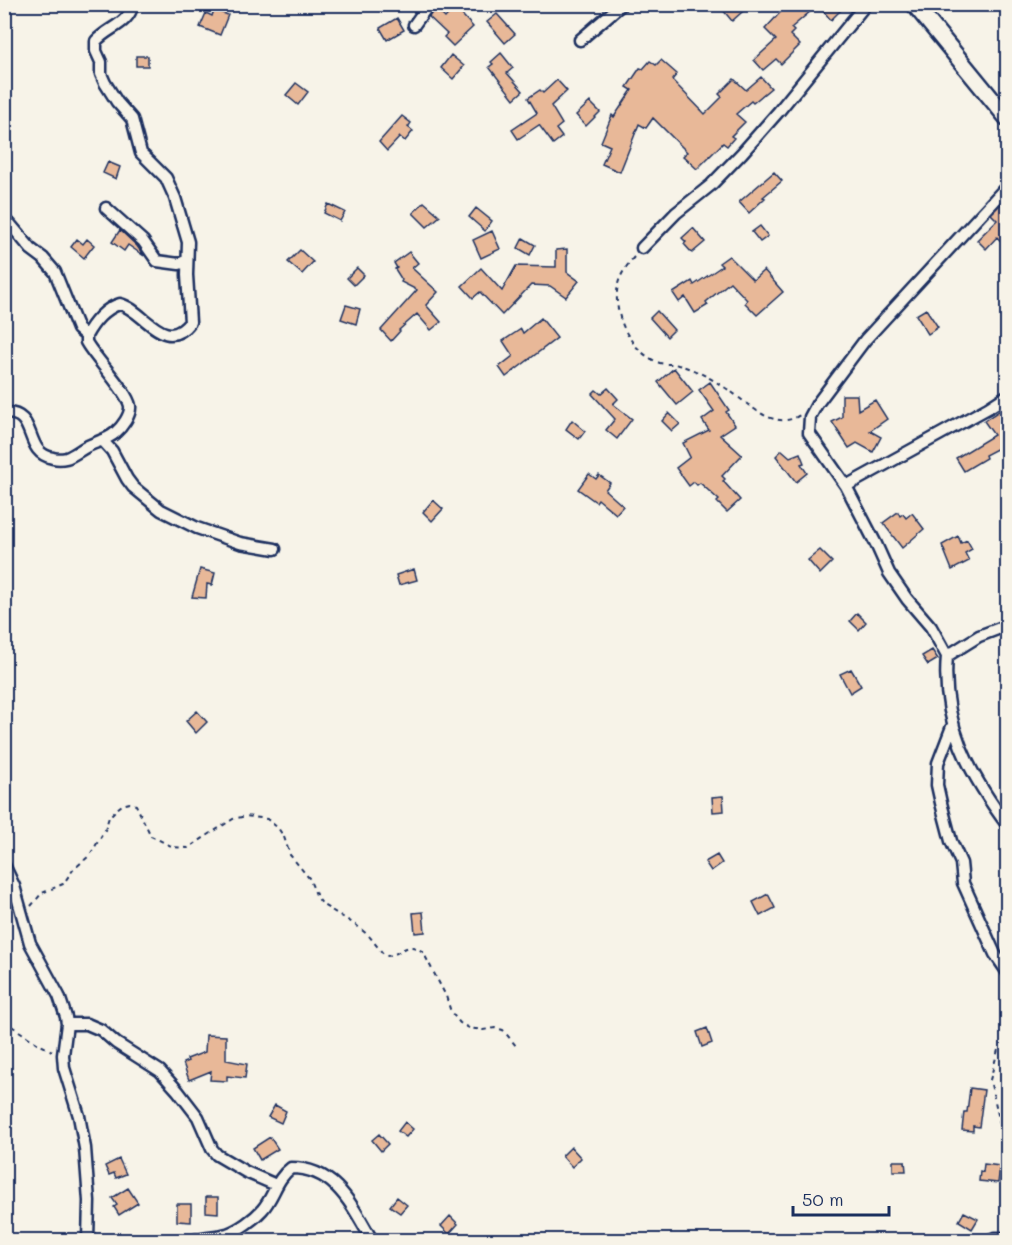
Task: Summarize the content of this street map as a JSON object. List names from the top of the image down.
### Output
{
  "scale_bar": "50 m"
}
